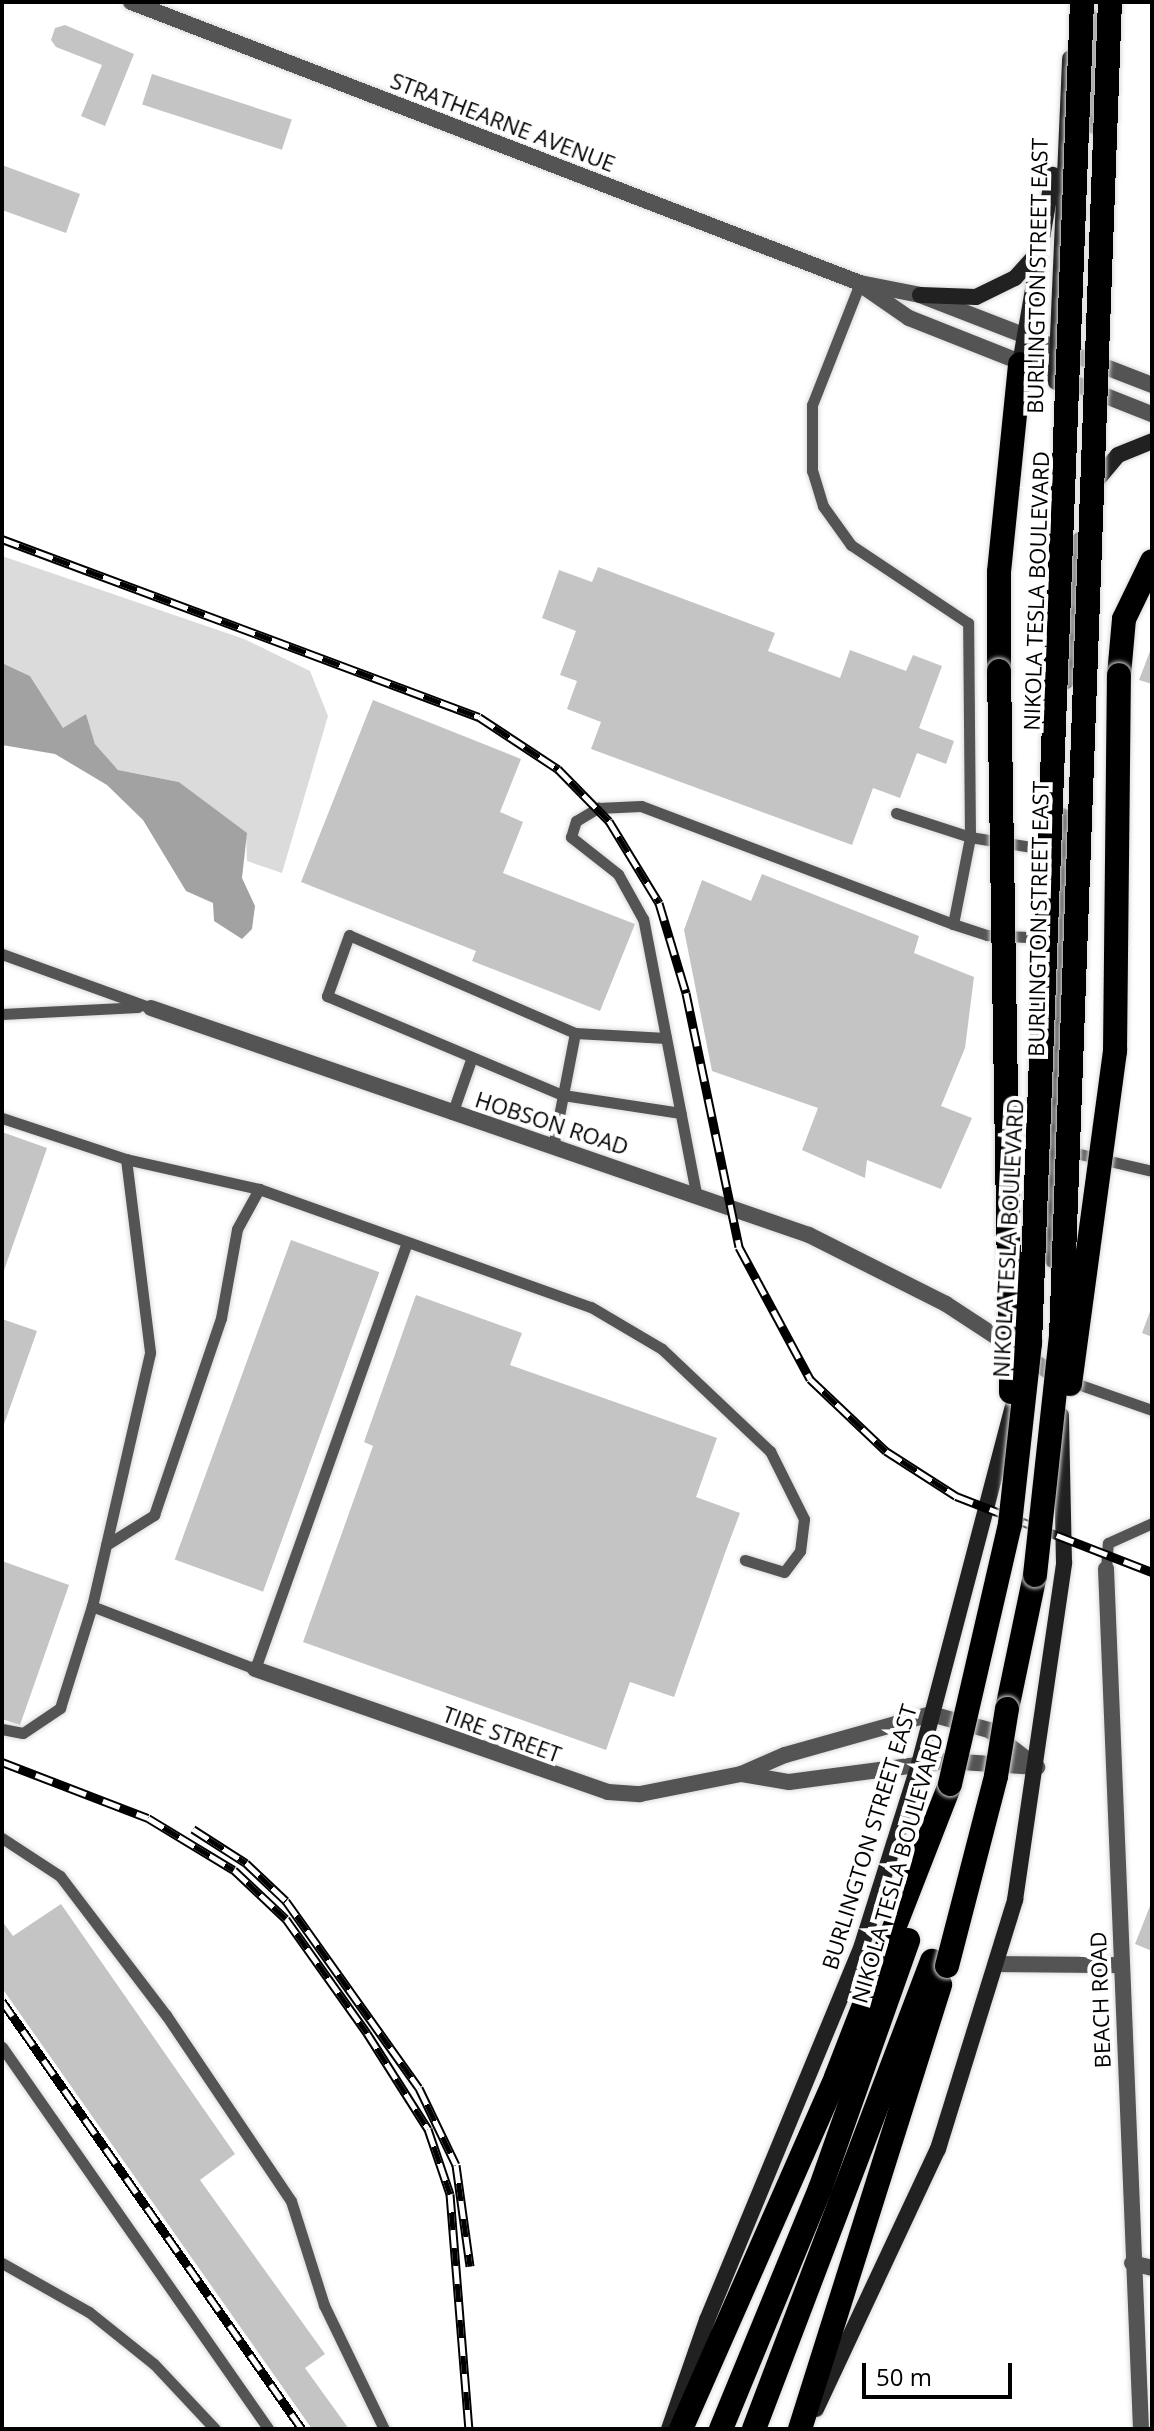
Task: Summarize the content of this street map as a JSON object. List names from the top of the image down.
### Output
{
  "streets": {
    "highway": ["NIKOLA TESLA BOULEVARD"],
    "main road": ["BURLINGTON STREET EAST"],
    "street": [
      "STRATHEARNE AVENUE",
      "HOBSON ROAD",
      "TIRE STREET",
      "BEACH ROAD"
    ]
  },
  "crossings": [
    ["STRATHEARNE AVENUE", "BURLINGTON STREET EAST"],
    ["BURLINGTON STREET EAST", "NIKOLA TESLA BOULEVARD"],
    ["BURLINGTON STREET EAST", "HOBSON ROAD"],
    ["BURLINGTON STREET EAST", "TIRE STREET"]
  ],
  "scale_bar": "50 m"
}
